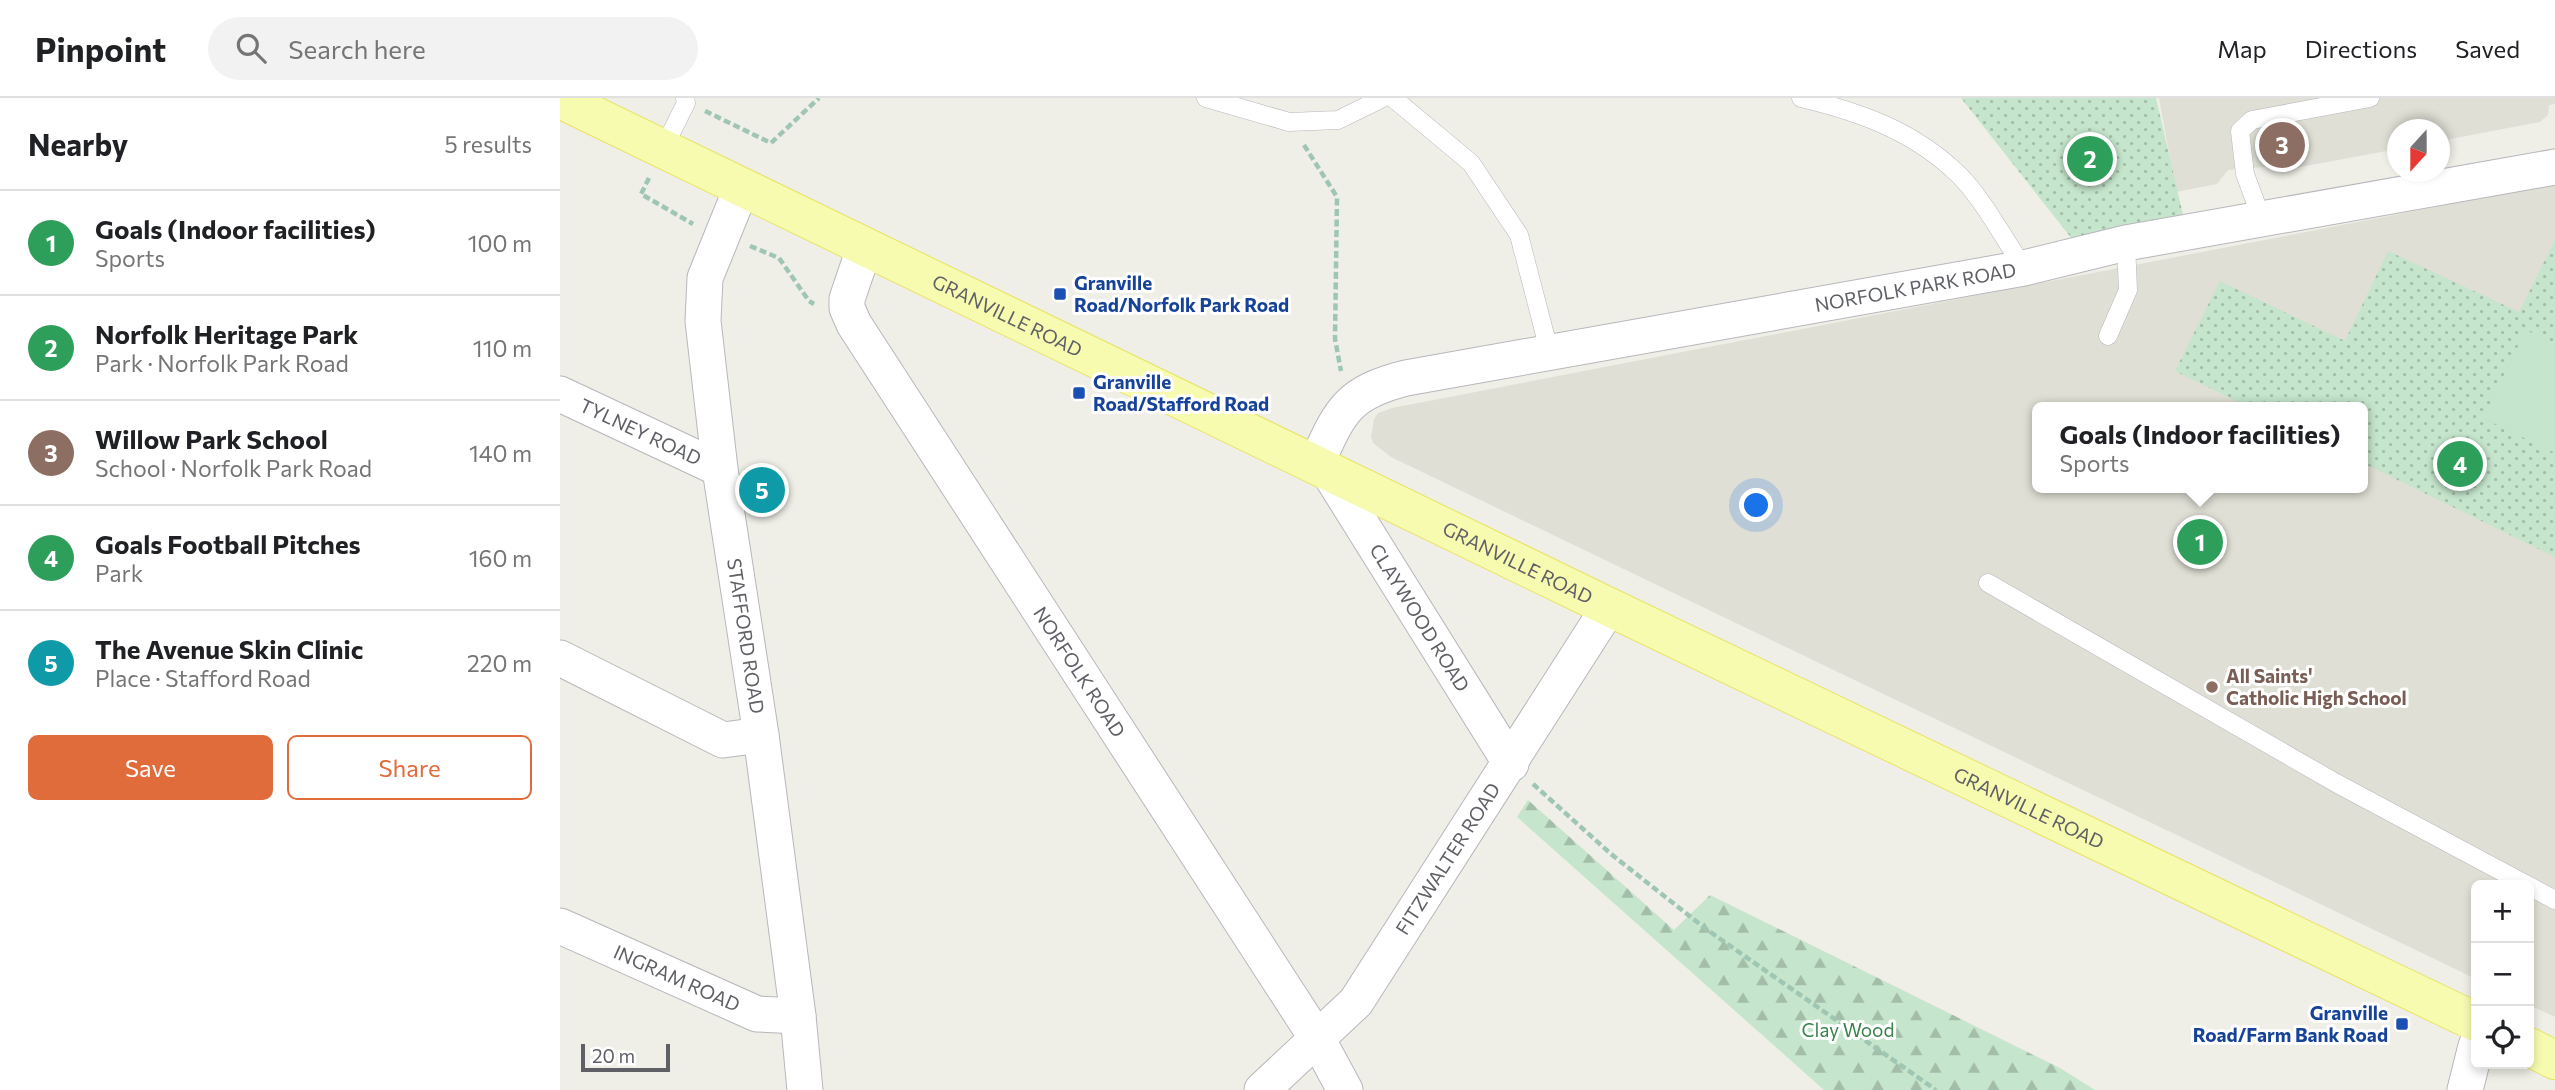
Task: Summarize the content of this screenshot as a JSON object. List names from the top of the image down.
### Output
{
  "streets": {
    "main road": ["GRANVILLE ROAD"],
    "street": [
      "NORFOLK PARK ROAD",
      "TYLNEY ROAD",
      "CLAYWOOD ROAD",
      "STAFFORD ROAD",
      "NORFOLK ROAD",
      "FITZWALTER ROAD",
      "INGRAM ROAD"
    ]
  },
  "crossings": [
    ["GRANVILLE ROAD", "CLAYWOOD ROAD"],
    ["GRANVILLE ROAD", "STAFFORD ROAD"],
    ["GRANVILLE ROAD", "NORFOLK ROAD"],
    ["GRANVILLE ROAD", "FITZWALTER ROAD"],
    ["TYLNEY ROAD", "STAFFORD ROAD"],
    ["CLAYWOOD ROAD", "FITZWALTER ROAD"],
    ["STAFFORD ROAD", "INGRAM ROAD"],
    ["NORFOLK ROAD", "FITZWALTER ROAD"]
  ],
  "parks": ["Clay Wood"],
  "places": {
    "transit": ["Granville Road/Norfolk Park Road", "Granville Road/Stafford Road", "Granville Road/Farm Bank Road"],
    "other": ["All Saints' Catholic High School"]
  },
  "scale_bar": "20 m",
  "north": "bottom",
  "page": {
    "header": "Pinpoint",
    "search": "Search here",
    "nav": ["Map", "Directions", "Saved"],
    "heading": ["Nearby", "5 results"],
    "pins": [
      "3",
      "2",
      "4",
      "5",
      "1"
    ],
    "list": [
      {
        "mark": "1",
        "name": "Goals (Indoor facilities)",
        "note": "Sports",
        "value": "100 m"
      },
      {
        "mark": "2",
        "name": "Norfolk Heritage Park",
        "note": "Park · Norfolk Park Road",
        "value": "110 m"
      },
      {
        "mark": "3",
        "name": "Willow Park School",
        "note": "School · Norfolk Park Road",
        "value": "140 m"
      },
      {
        "mark": "4",
        "name": "Goals Football Pitches",
        "note": "Park",
        "value": "160 m"
      },
      {
        "mark": "5",
        "name": "The Avenue Skin Clinic",
        "note": "Place · Stafford Road",
        "value": "220 m"
      }
    ],
    "popup": ["Goals (Indoor facilities)", "Sports"],
    "buttons": ["Save", "Share"],
    "map_buttons": ["+", "−"],
    "scale": "20 m"
  }
}
